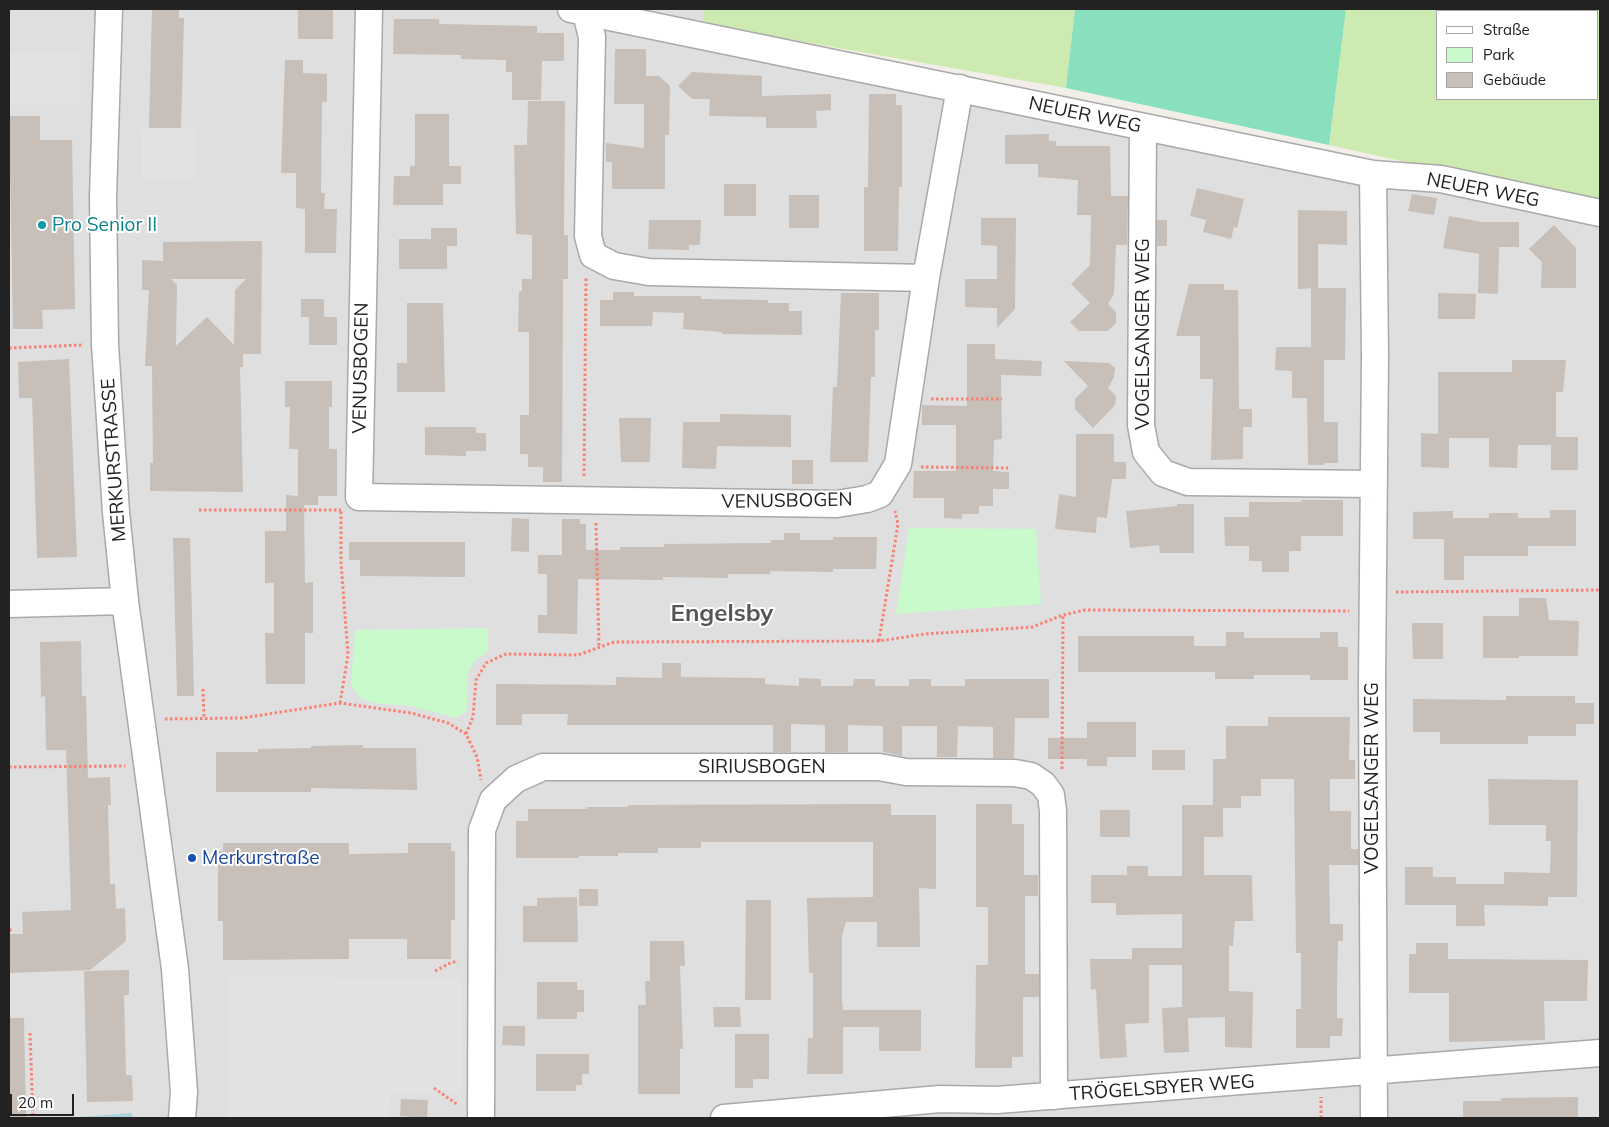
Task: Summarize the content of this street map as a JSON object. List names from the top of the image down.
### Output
{
  "streets": {
    "street": [
      "NEUER WEG",
      "VOGELSANGER WEG",
      "VENUSBOGEN",
      "MERKURSTRASSE",
      "SIRIUSBOGEN",
      "TRÖGELSBYER WEG"
    ]
  },
  "crossings": [
    ["NEUER WEG", "VOGELSANGER WEG"],
    ["NEUER WEG", "VENUSBOGEN"],
    ["VOGELSANGER WEG", "TRÖGELSBYER WEG"]
  ],
  "districts": ["Engelsby"],
  "places": ["Pro Senior II", "Merkurstraße"],
  "legend": ["Straße", "Park", "Gebäude"],
  "scale_bar": "20 m"
}
